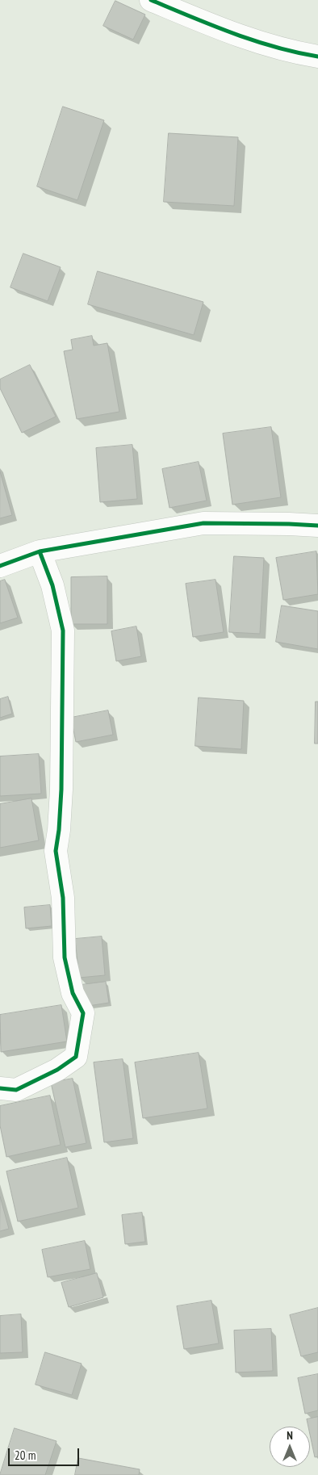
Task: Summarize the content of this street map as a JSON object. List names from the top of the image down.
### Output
{
  "scale_bar": "20 m",
  "north": "top"
}
